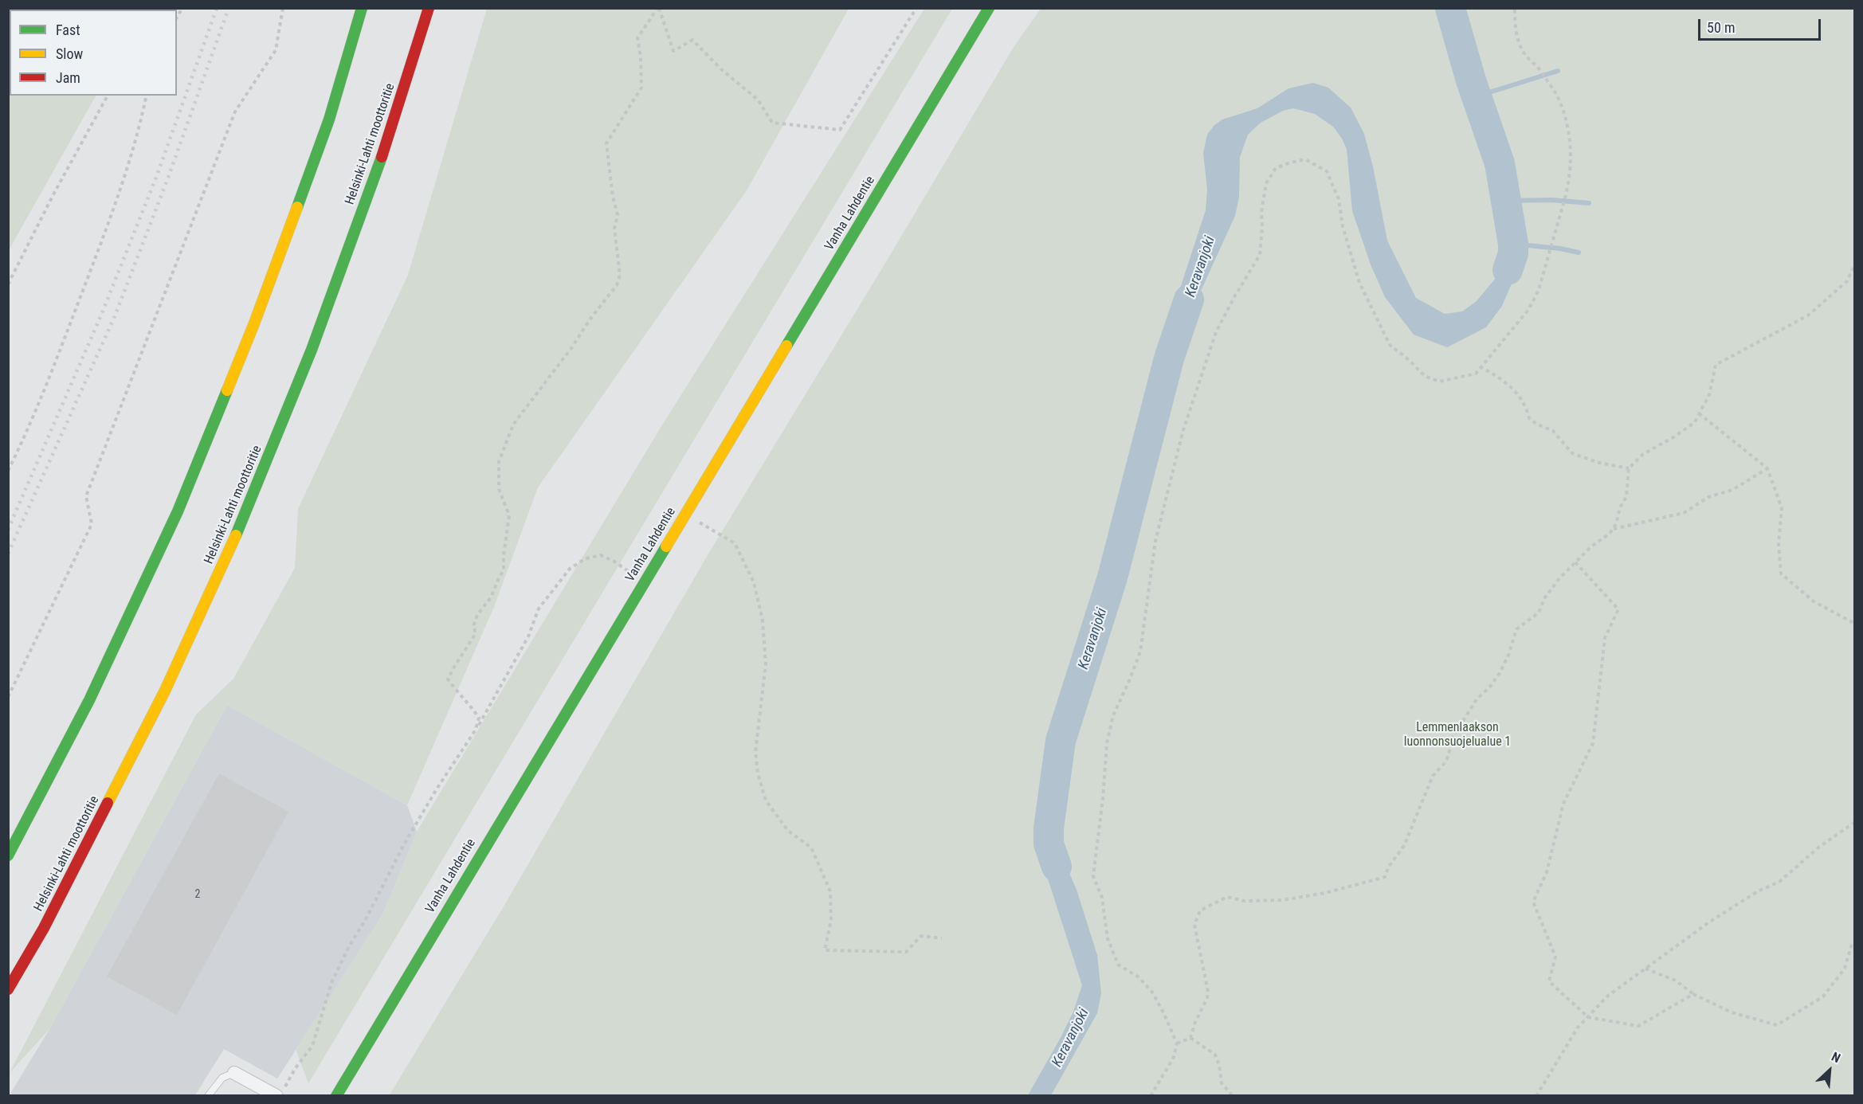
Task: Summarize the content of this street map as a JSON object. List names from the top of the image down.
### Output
{
  "streets": {
    "main road": ["Helsinki-Lahti moottoritie", "Vanha Lahdentie"]
  },
  "water": ["Keravanjoki"],
  "parks": ["Lemmenlaakson luonnonsuojelualue 1"],
  "house_numbers": ["2"],
  "legend": ["Fast", "Slow", "Jam"],
  "scale_bar": "50 m",
  "north": "top right"
}
